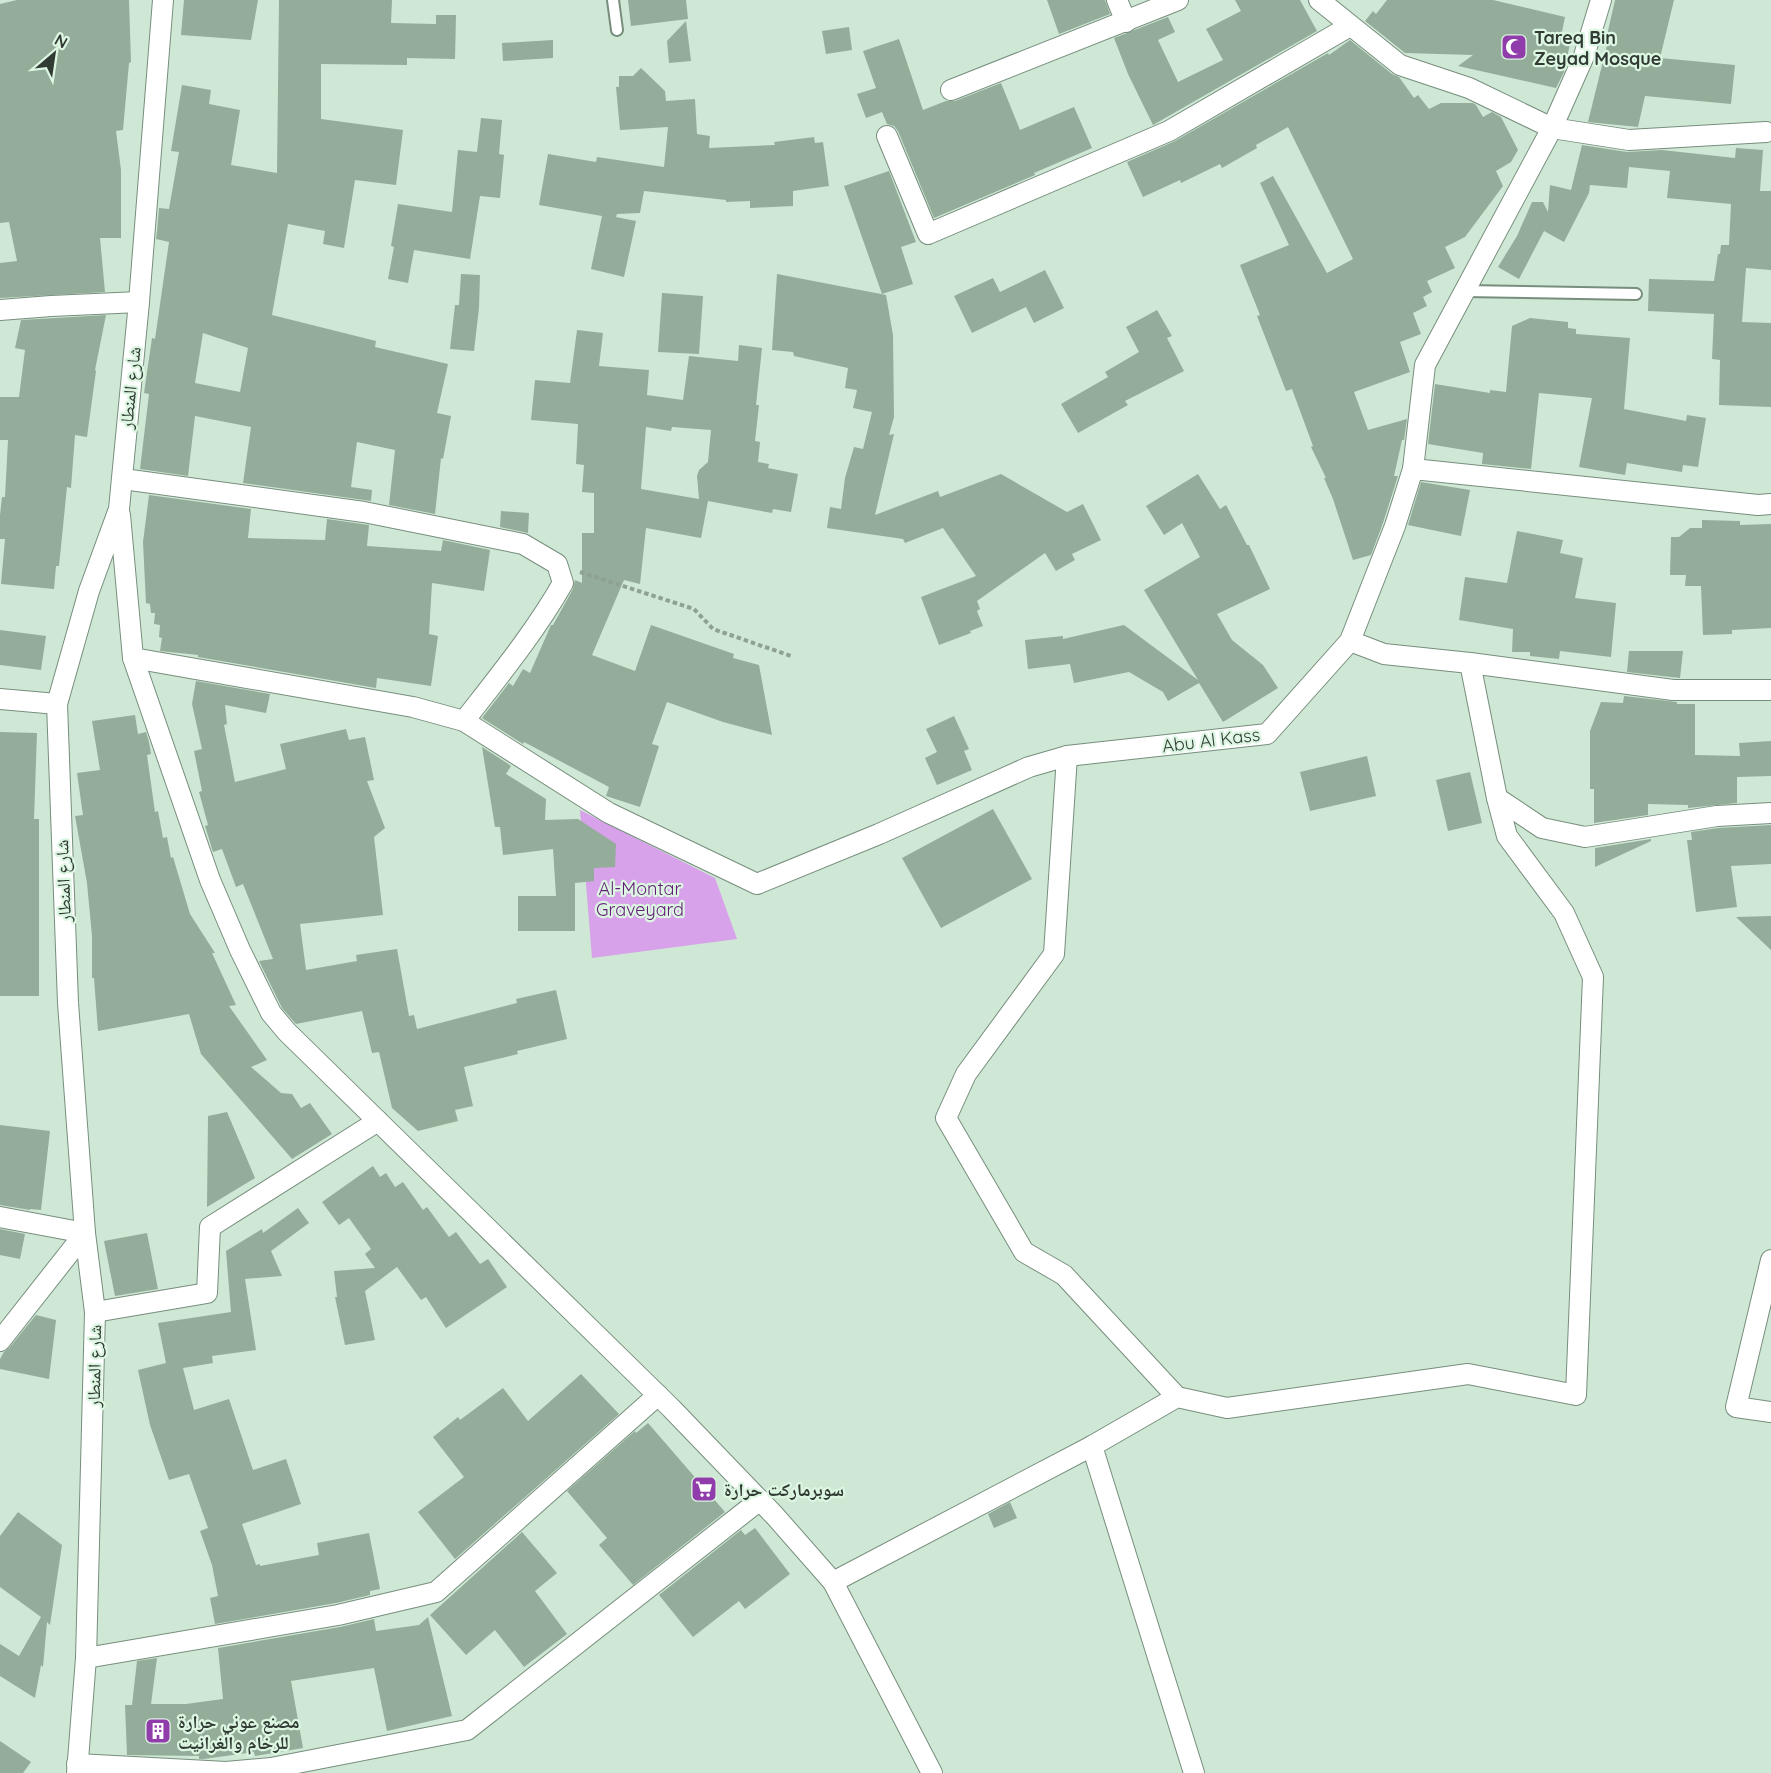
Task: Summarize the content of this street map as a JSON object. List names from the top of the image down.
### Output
{
  "streets": {
    "street": ["شارع المنطار", "Abu Al Kass"]
  },
  "parks": ["Al-Montar Graveyard"],
  "places": {
    "mosque": ["Tareq Bin Zeyad Mosque"],
    "supermarket": ["سوبرماركت حرارة"],
    "building": ["مصنع عوني حرارة للرخام والغرانيت"]
  },
  "north": "top right"
}
